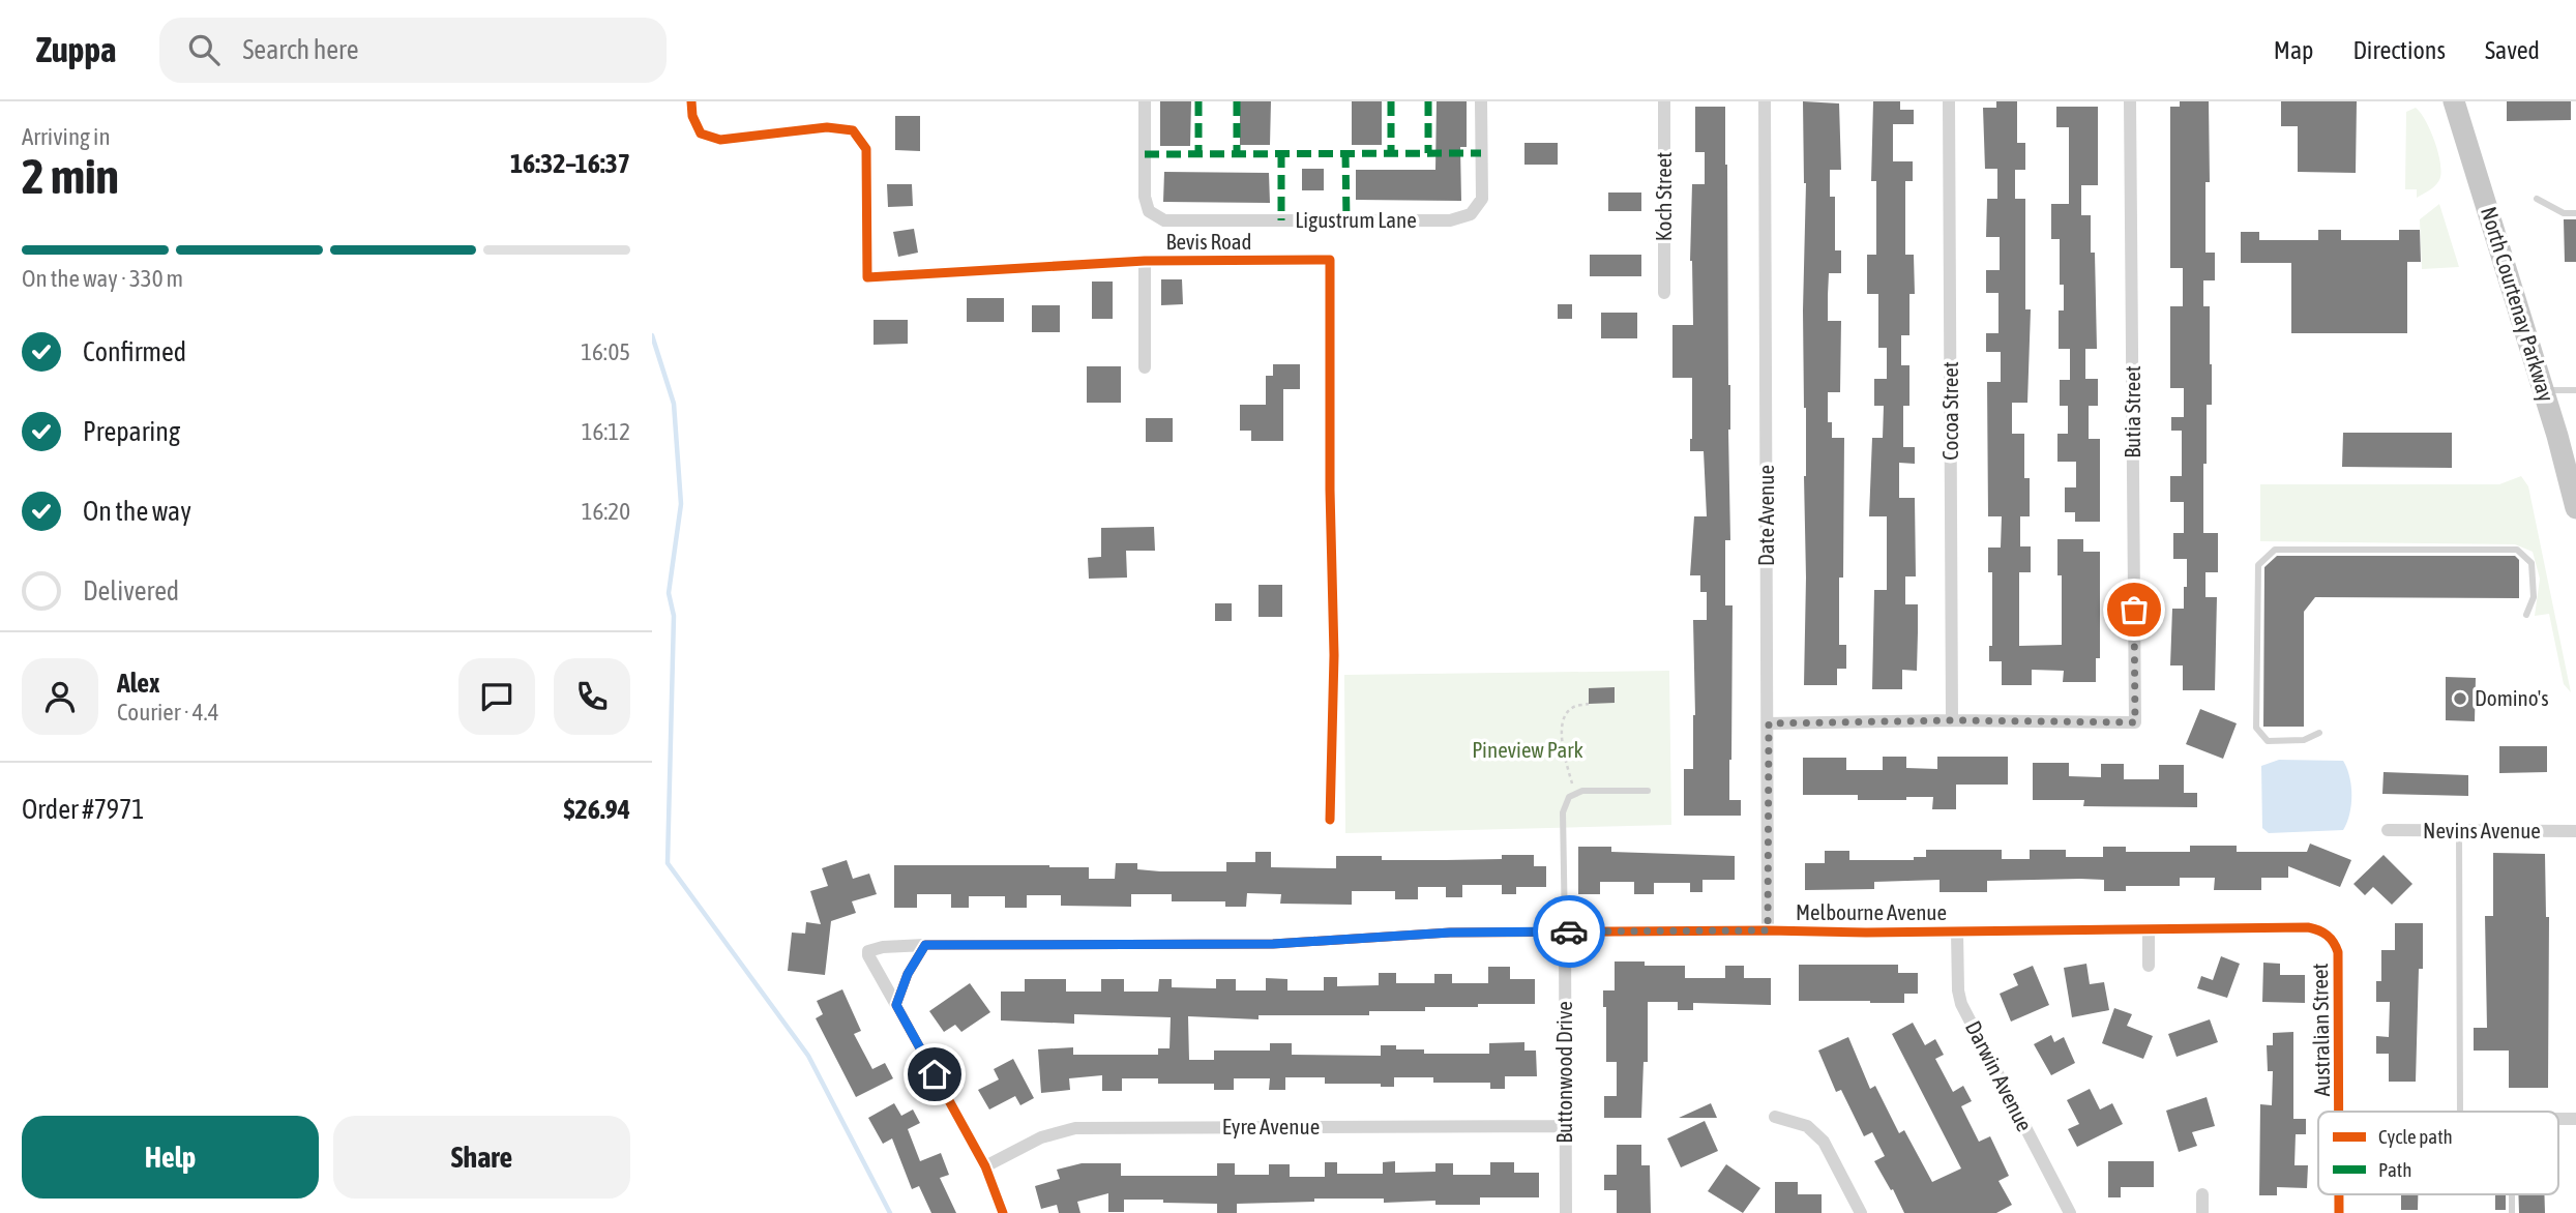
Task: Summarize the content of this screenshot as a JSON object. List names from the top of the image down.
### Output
{
  "streets": {
    "main road": ["North Courtenay Parkway"],
    "street": [
      "Koch Street",
      "Ligustrum Lane",
      "Bevis Road",
      "Cocoa Street",
      "Butia Street",
      "Date Avenue",
      "Nevins Avenue",
      "Melbourne Avenue",
      "Australian Street",
      "Buttonwood Drive",
      "Darwin Avenue",
      "Eyre Avenue"
    ]
  },
  "crossings": [
    ["Cocoa Street", "Butia Street"],
    ["Date Avenue", "Melbourne Avenue"],
    ["Melbourne Avenue", "Australian Street"],
    ["Melbourne Avenue", "Buttonwood Drive"],
    ["Melbourne Avenue", "Darwin Avenue"],
    ["Buttonwood Drive", "Eyre Avenue"]
  ],
  "parks": ["Pineview Park"],
  "places": ["Domino's"],
  "legend": ["Cycle path", "Path"],
  "page": {
    "header": "Zuppa",
    "search": "Search here",
    "nav": ["Map", "Directions", "Saved"],
    "heading": ["2 min", "Arriving in", "16:32–16:37"],
    "panel": [
      "Alex",
      "Courier · 4.4",
      "Order #7971",
      "$26.94"
    ],
    "bar": "On the way · 330 m",
    "list": [
      ["Confirmed", "16:05"],
      ["Preparing", "16:12"],
      ["On the way", "16:20"],
      "Delivered"
    ],
    "buttons": ["Help", "Share"]
  }
}
